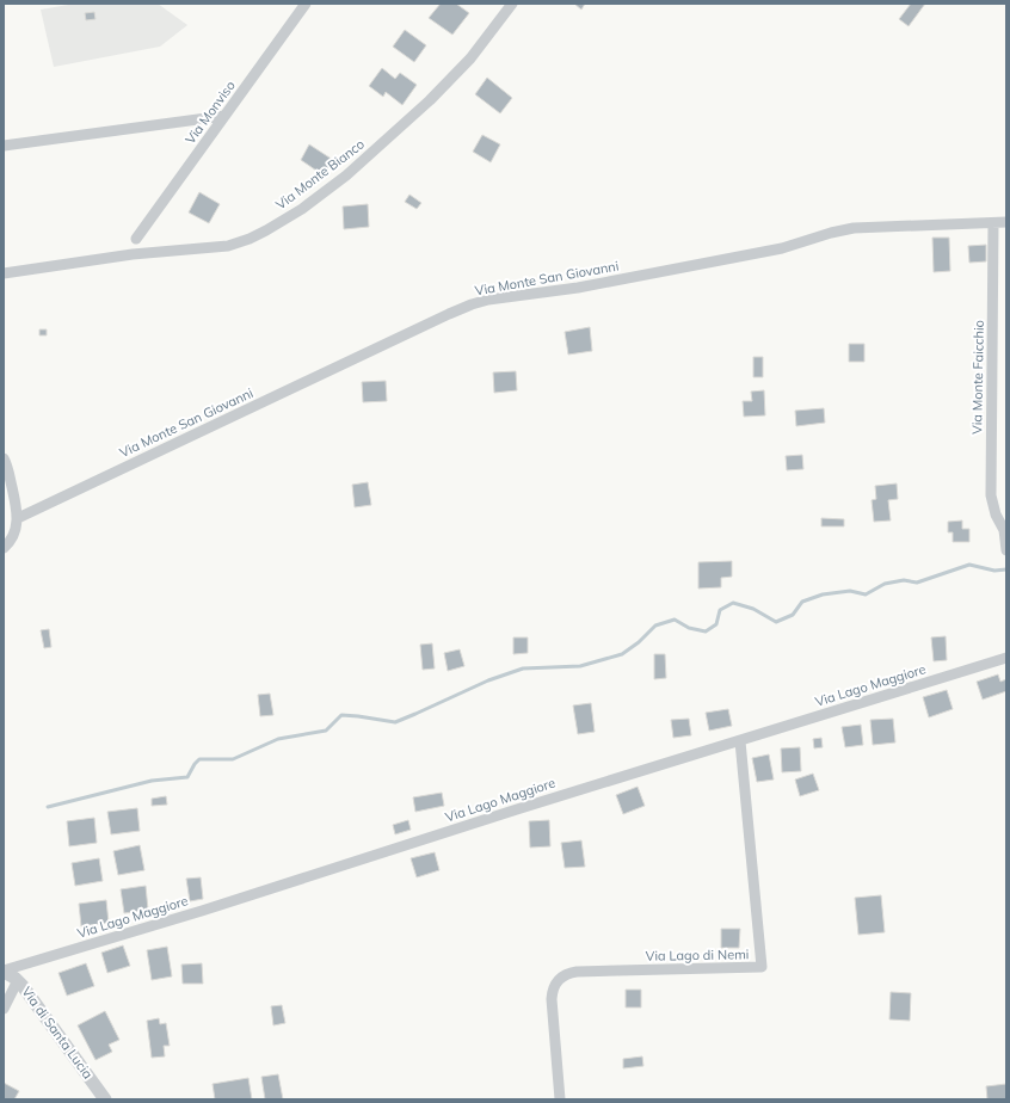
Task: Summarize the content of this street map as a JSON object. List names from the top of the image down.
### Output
{
  "streets": {
    "street": [
      "Via Monviso",
      "Via Monte Bianco",
      "Via Monte San Giovanni",
      "Via Monte Faicchio",
      "Via Lago Maggiore",
      "Via Lago di Nemi",
      "Via di Santa Lucia"
    ]
  },
  "crossings": [
    ["Via Monte San Giovanni", "Via Monte Faicchio"],
    ["Via Lago Maggiore", "Via Lago di Nemi"],
    ["Via Lago Maggiore", "Via di Santa Lucia"]
  ]
}
